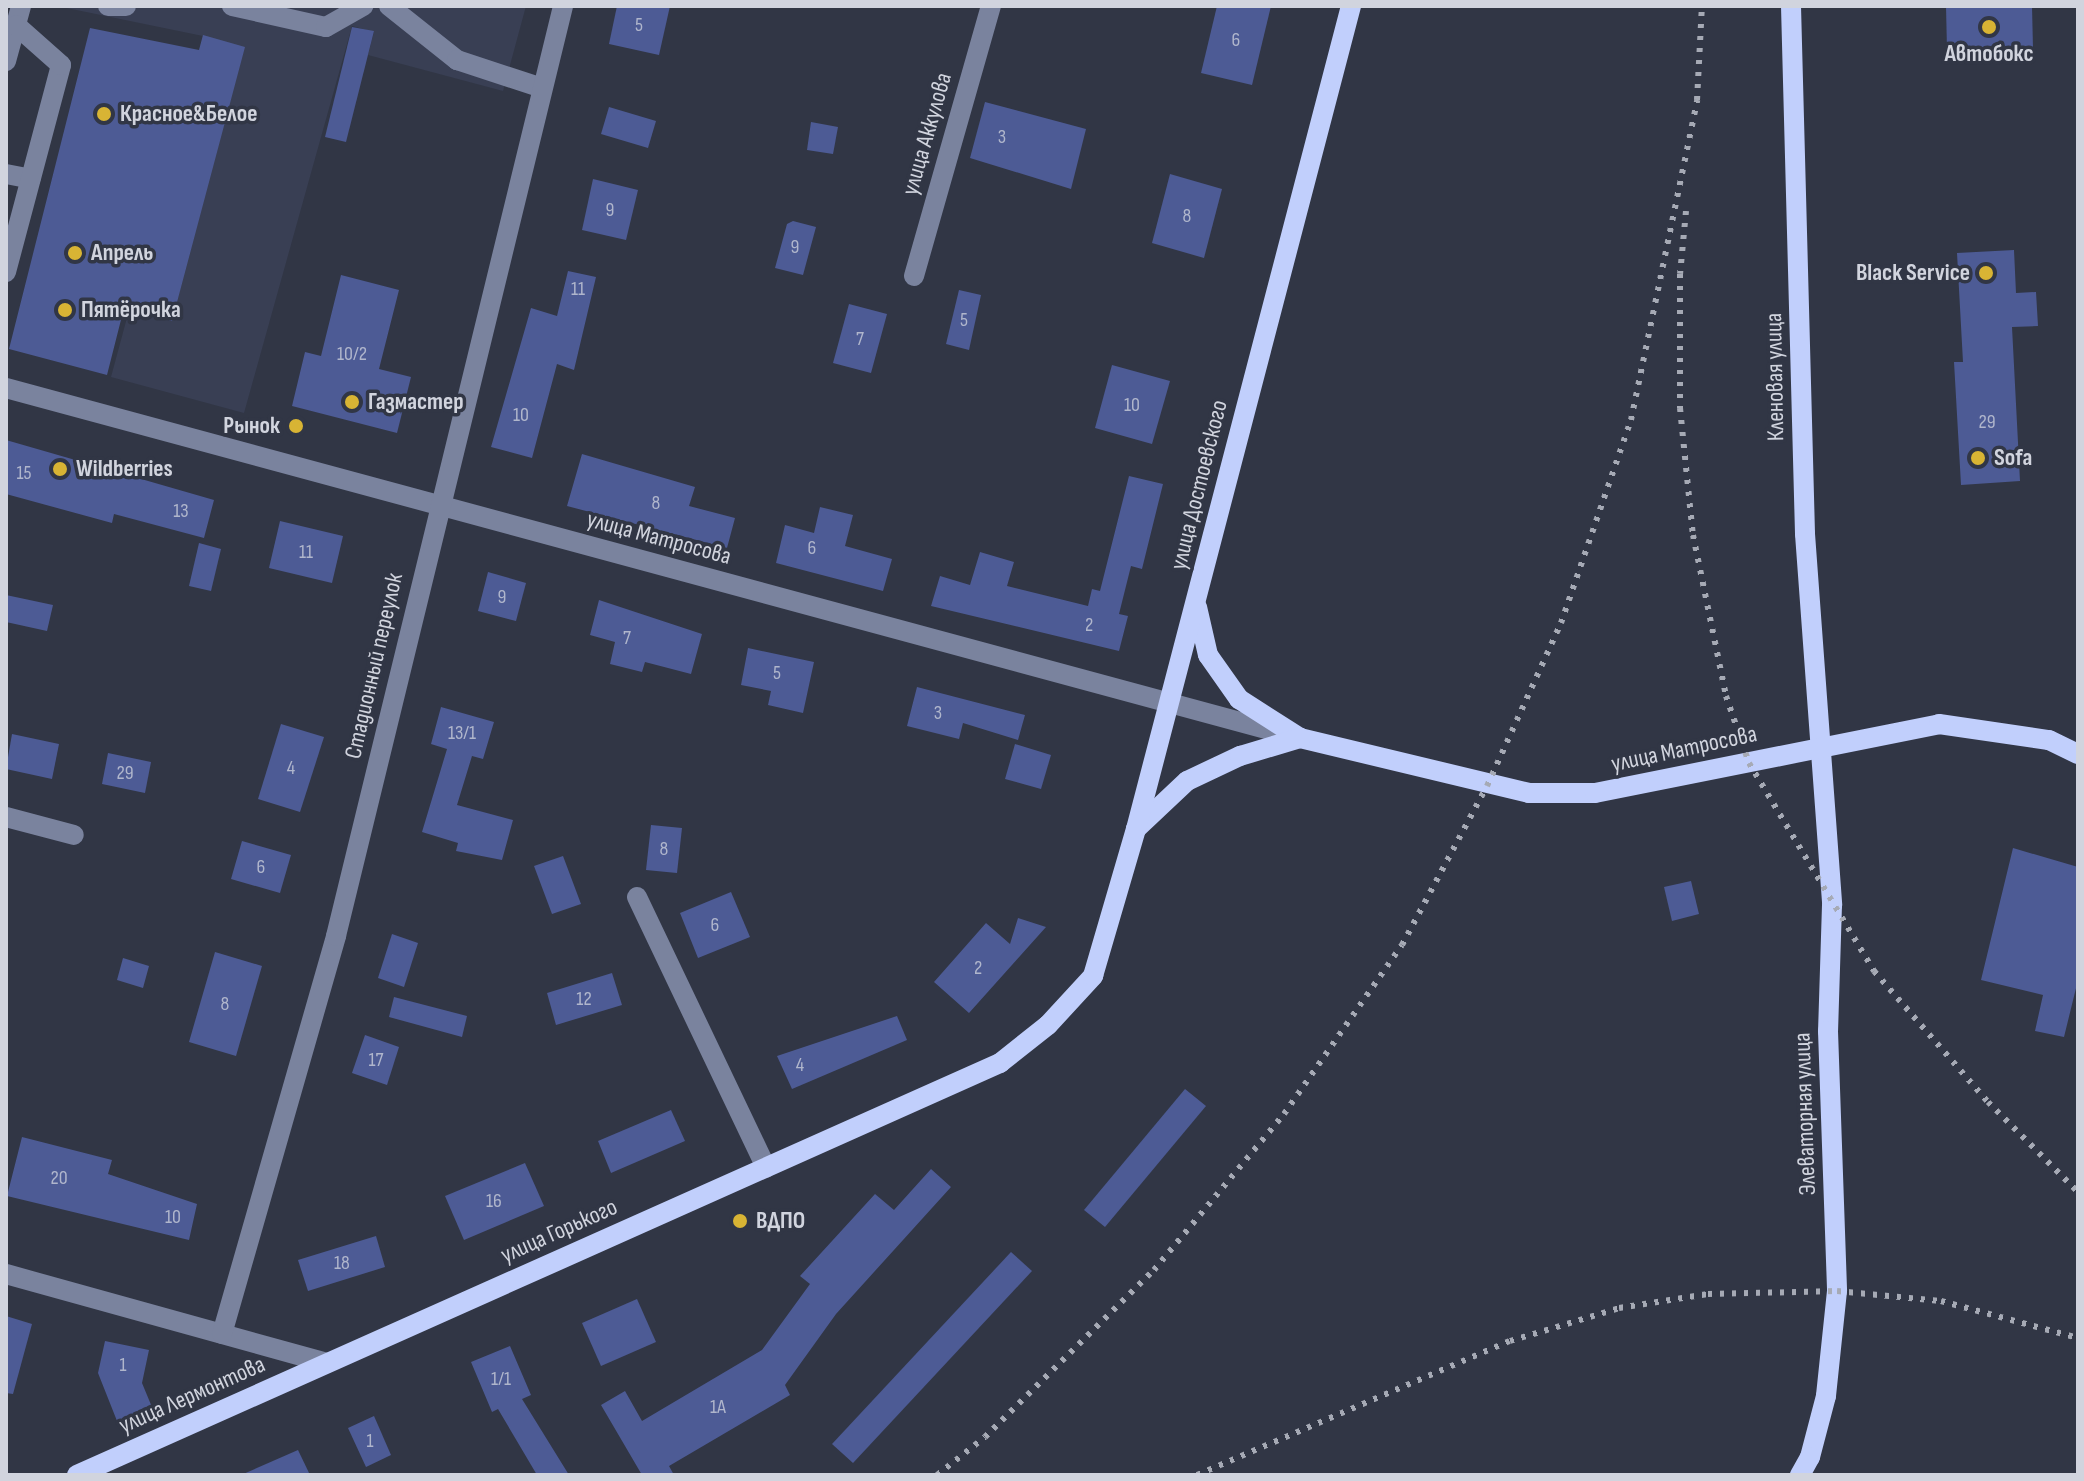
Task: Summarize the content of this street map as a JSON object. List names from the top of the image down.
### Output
{
  "streets": {
    "main road": [
      "Кленовая улица",
      "улица Достоевского",
      "улица Матросова",
      "Элеваторная улица",
      "улица Горького",
      "улица Лермонтова"
    ],
    "street": ["улица Аккулова", "Стадионный переулок"]
  },
  "crossings": [
    ["Кленовая улица", "улица Матросова"],
    ["Кленовая улица", "Элеваторная улица"],
    ["улица Достоевского", "улица Матросова"],
    ["улица Достоевского", "улица Горького"],
    ["улица Матросова", "Стадионный переулок"],
    ["улица Матросова", "Элеваторная улица"],
    ["улица Горького", "улица Лермонтова"]
  ],
  "places": [
    "Автобокс",
    "Красное&Белое",
    "Апрель",
    "Black Service",
    "Пятёрочка",
    "Газмастер",
    "Рынок",
    "Sofa",
    "Wildberries",
    "ВДПО"
  ],
  "house_numbers": [
    "5",
    "6",
    "3",
    "9",
    "8",
    "9",
    "11",
    "5",
    "7",
    "10/2",
    "10",
    "10",
    "29",
    "15",
    "8",
    "13",
    "6",
    "11",
    "9",
    "2",
    "7",
    "5",
    "3",
    "13/1",
    "4",
    "29",
    "8",
    "6",
    "6",
    "2",
    "12",
    "8",
    "17",
    "4",
    "20",
    "16",
    "10",
    "18",
    "1",
    "1/1",
    "1А",
    "1"
  ]
}
